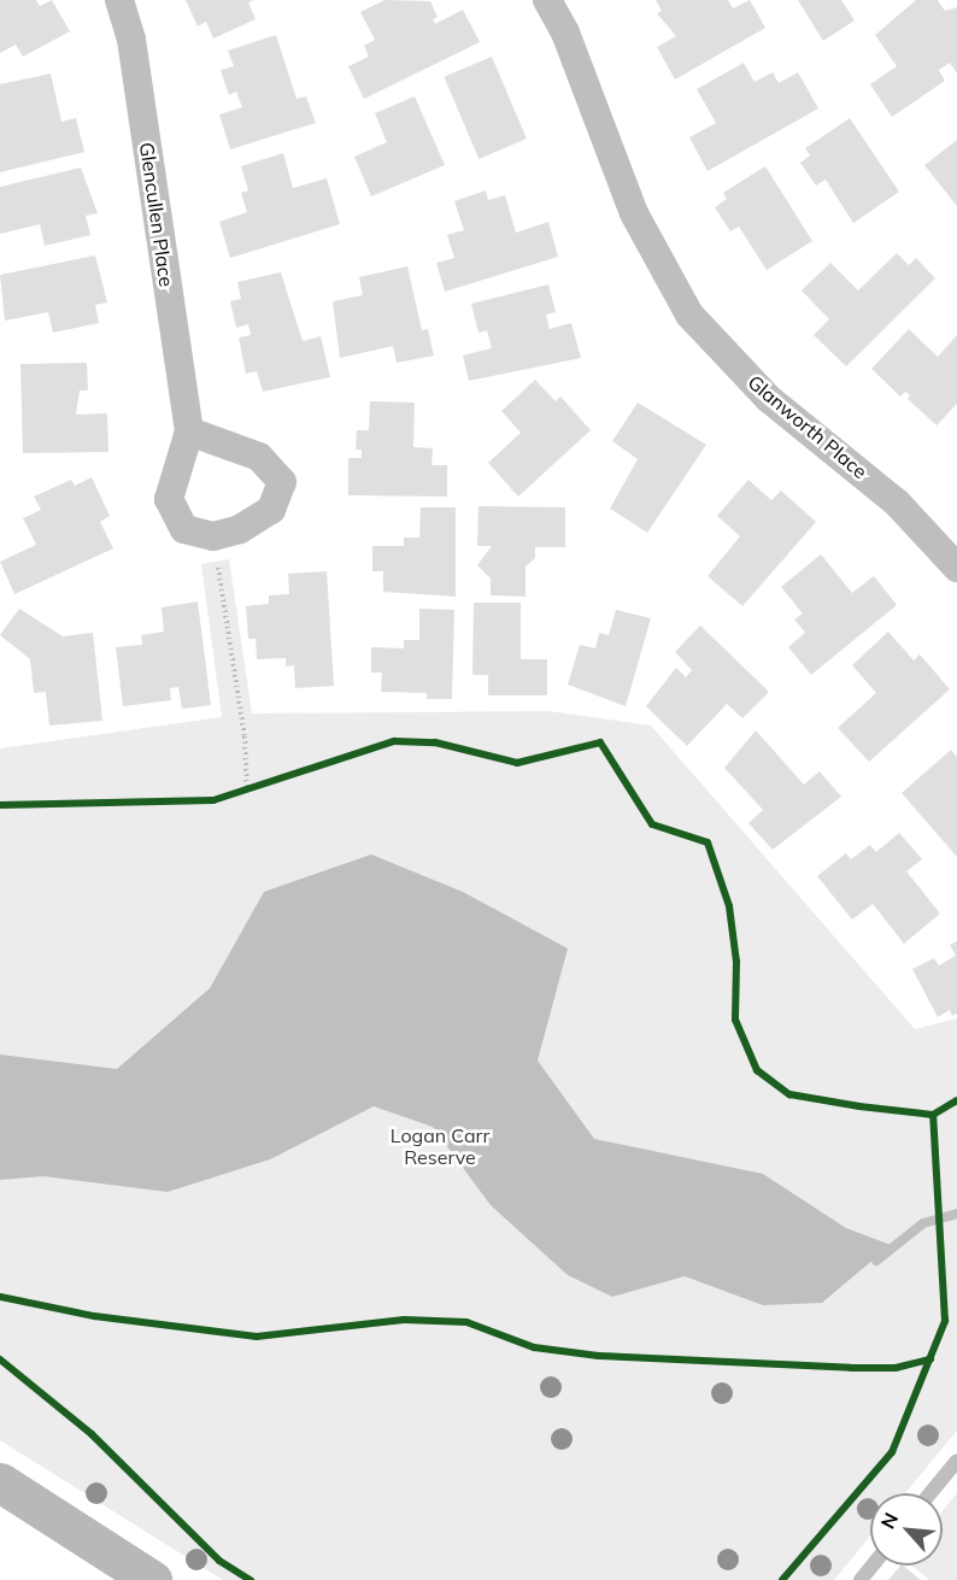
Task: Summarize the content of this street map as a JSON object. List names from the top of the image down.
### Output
{
  "streets": {
    "street": ["Glencullen Place", "Glanworth Place"]
  },
  "parks": ["Logan Carr Reserve"],
  "north": "top left"
}
